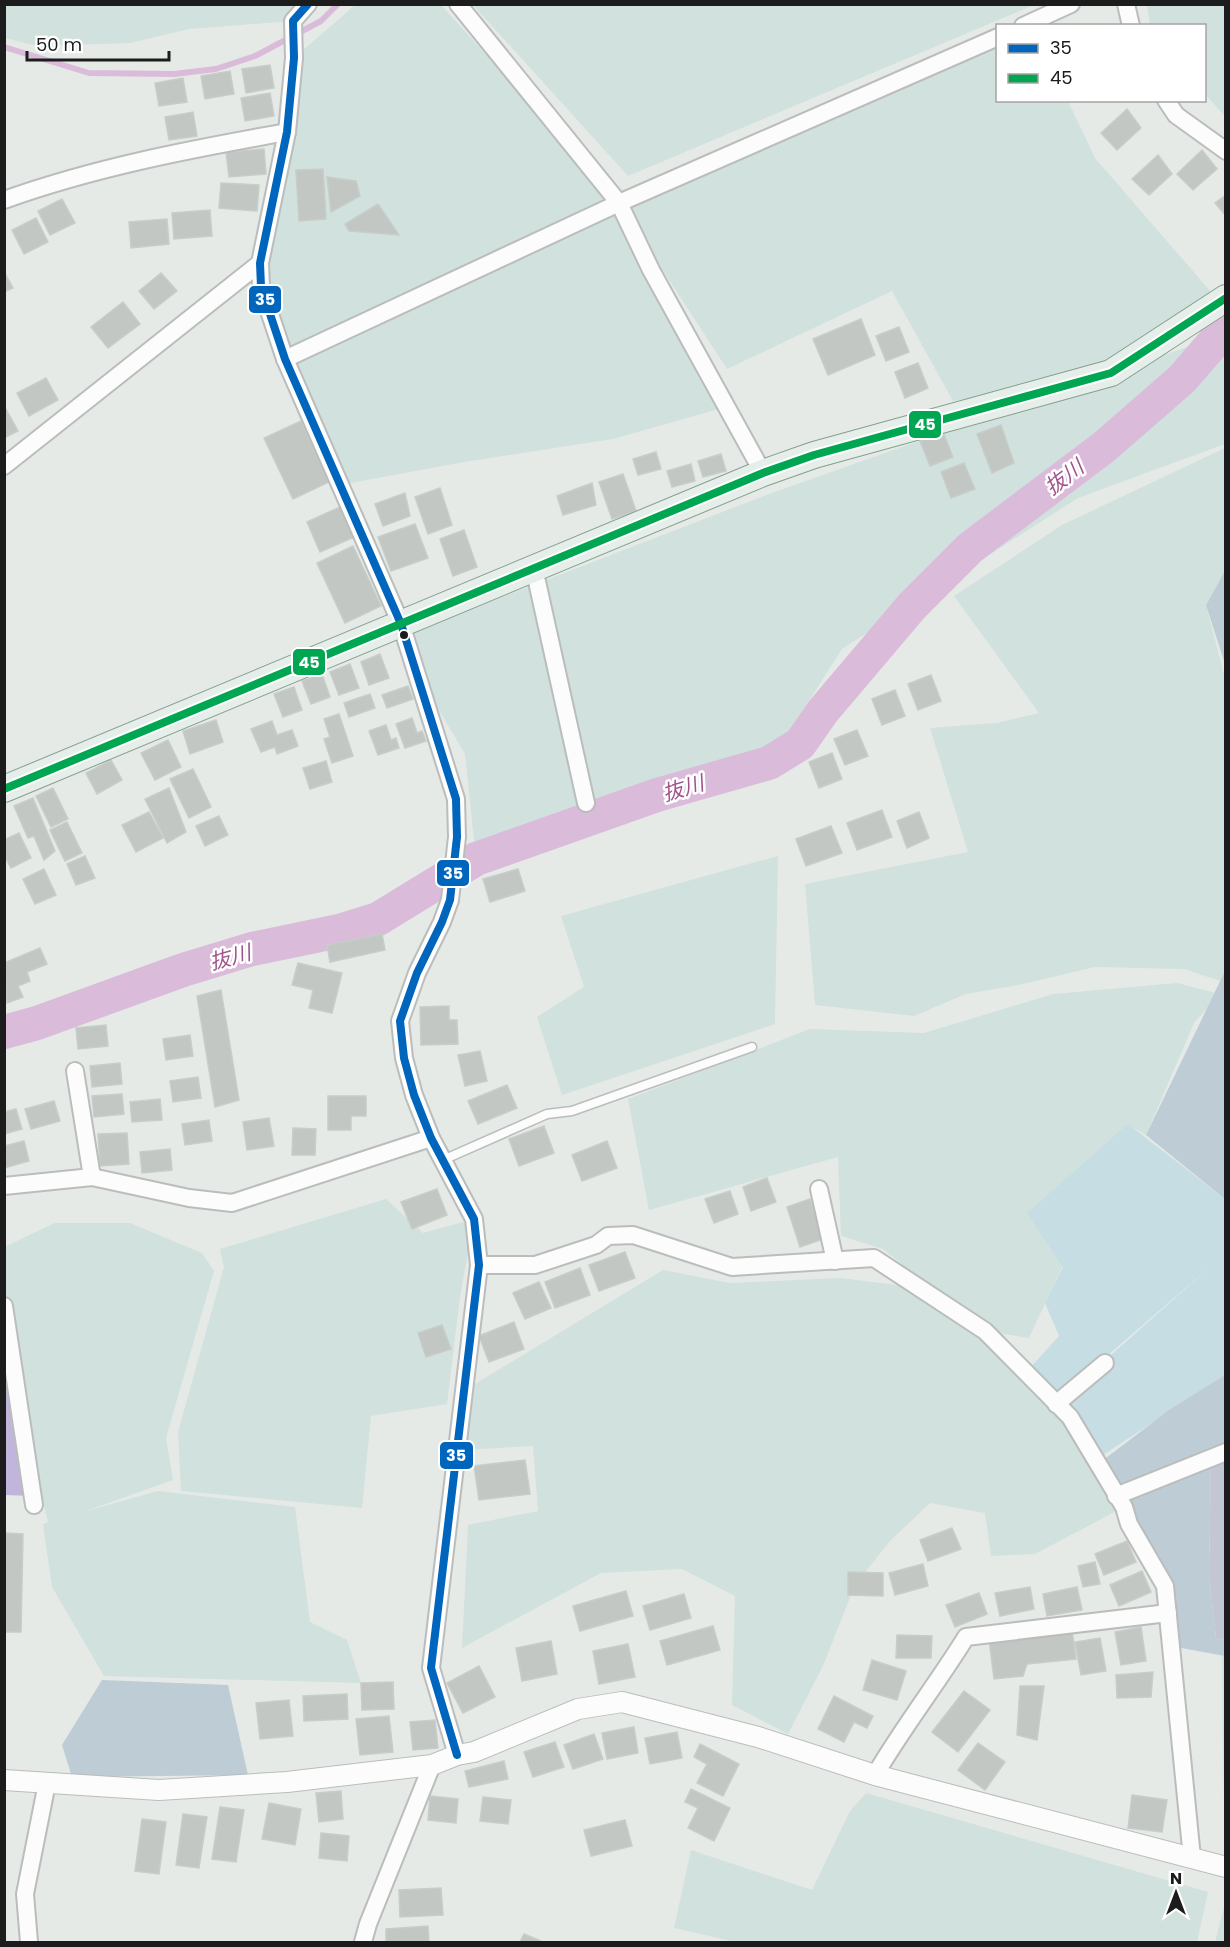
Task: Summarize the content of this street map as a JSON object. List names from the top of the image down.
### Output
{
  "water": ["抜川"],
  "lines": ["transit line 35", "transit line 45"],
  "legend": ["35", "45"],
  "scale_bar": "50 m",
  "north": "top"
}
